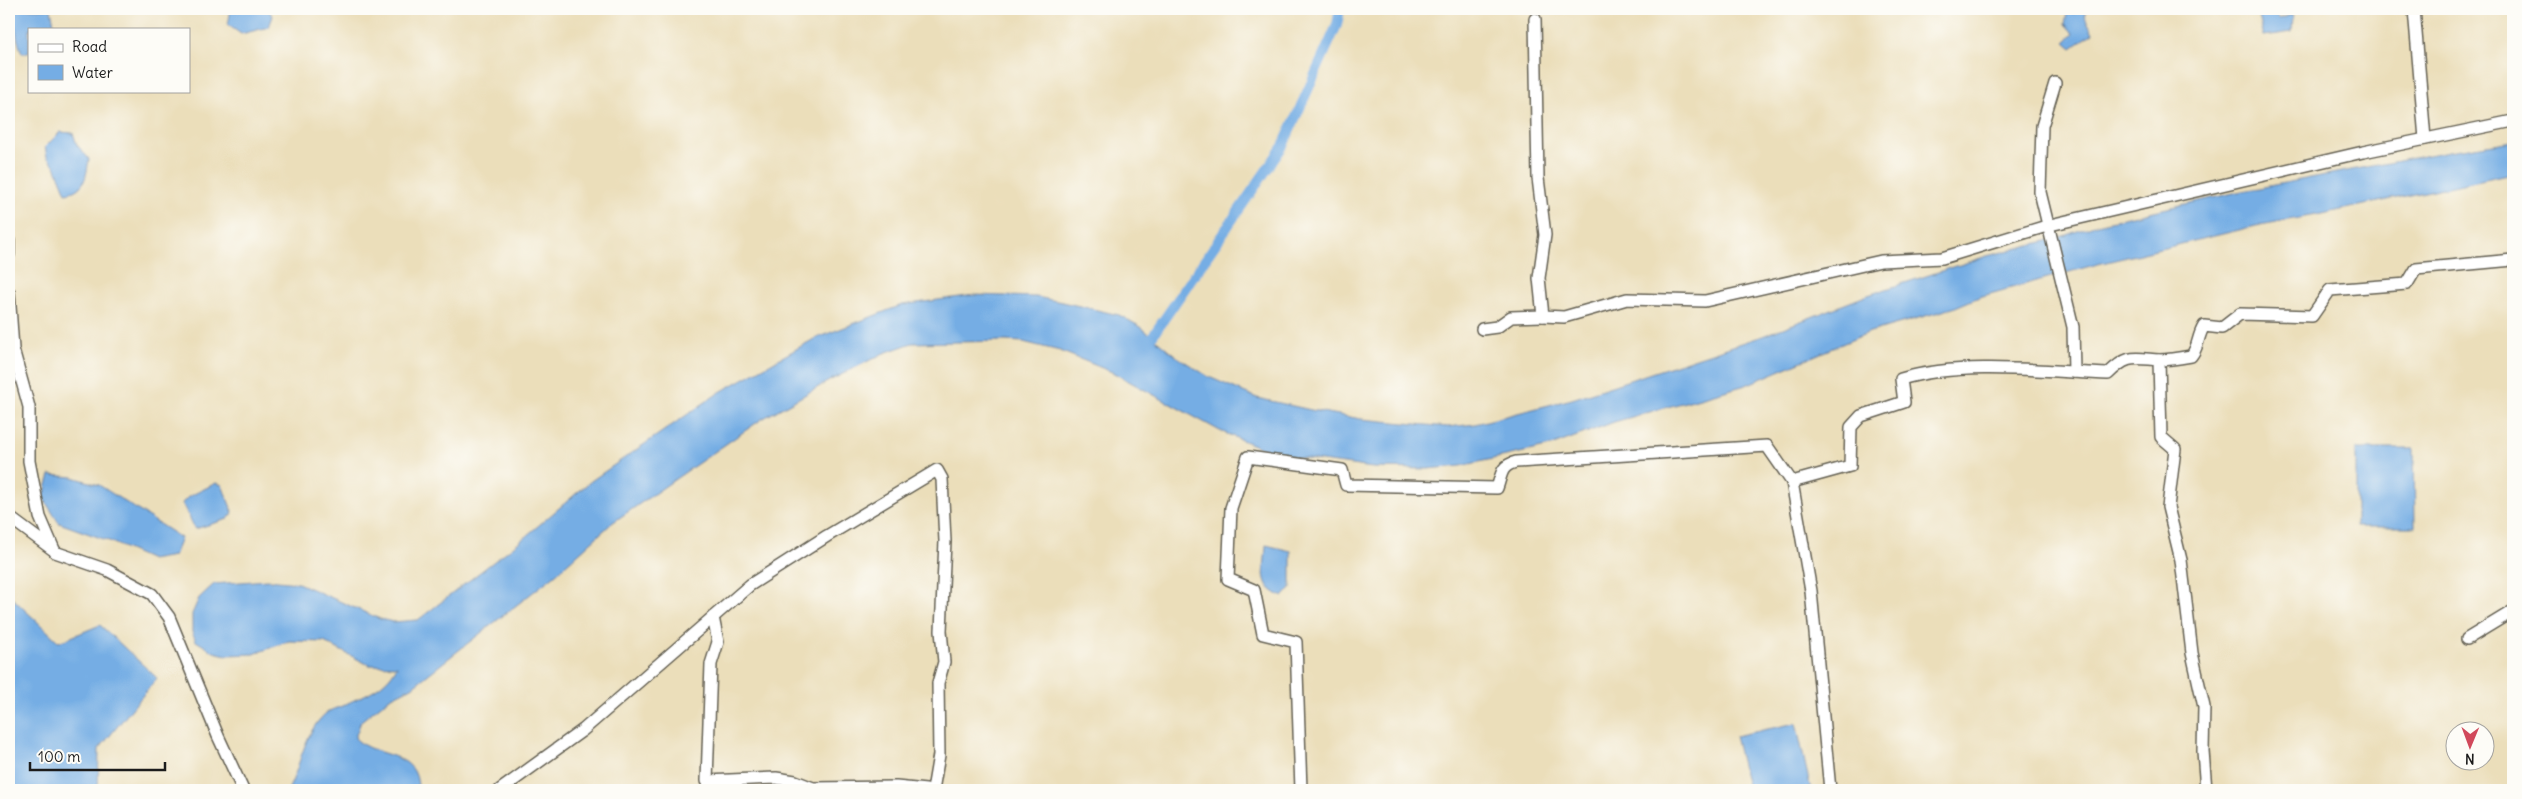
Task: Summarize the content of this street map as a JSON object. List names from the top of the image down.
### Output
{
  "legend": ["Road", "Water"],
  "scale_bar": "100 m",
  "north": "bottom"
}
